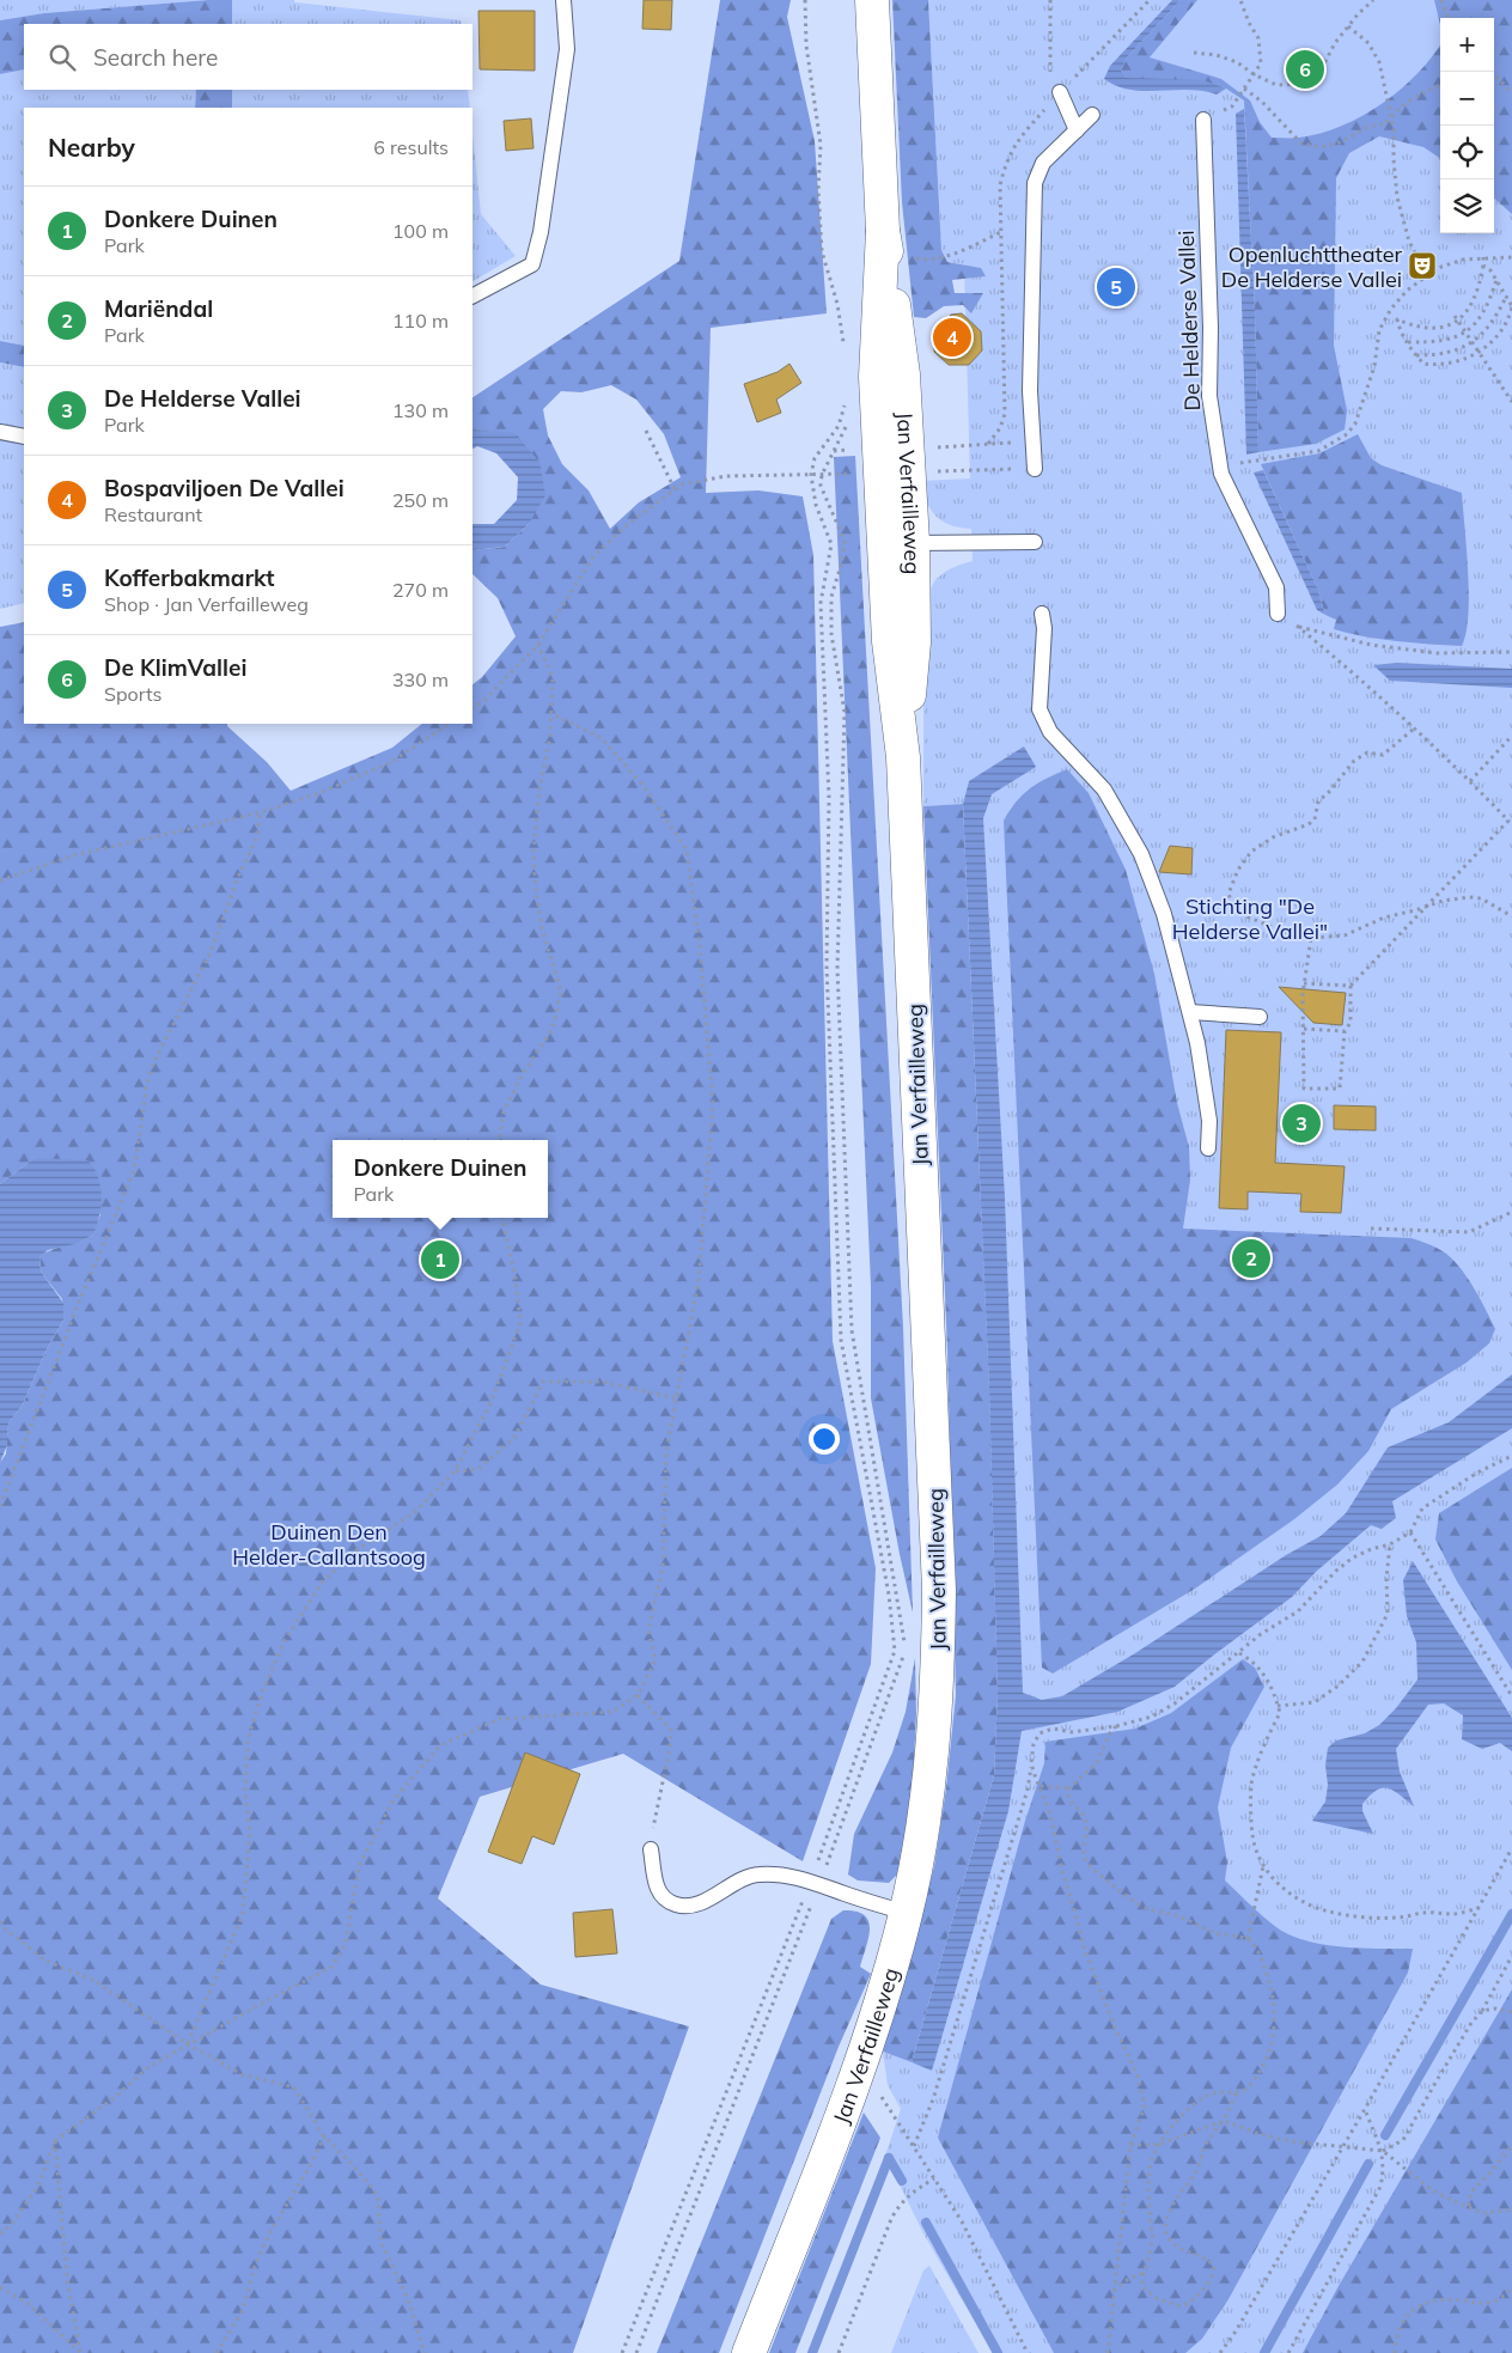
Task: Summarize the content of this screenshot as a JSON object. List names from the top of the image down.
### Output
{
  "streets": {
    "street": ["Jan Verfailleweg"],
    "lane": ["De Helderse Vallei"]
  },
  "parks": ["Stichting \"De Helderse Vallei\"", "Duinen Den Helder-Callantsoog"],
  "places": {
    "theatre": ["Openluchttheater De Helderse Vallei"]
  },
  "page": {
    "map_buttons": ["+", "−"],
    "search": "Search here",
    "pins": [
      "6",
      "5",
      "4",
      "3",
      "2",
      "1"
    ],
    "heading": ["Nearby", "6 results"],
    "list": [
      {
        "mark": "1",
        "name": "Donkere Duinen",
        "note": "Park",
        "value": "100 m"
      },
      {
        "mark": "2",
        "name": "Mariëndal",
        "note": "Park",
        "value": "110 m"
      },
      {
        "mark": "3",
        "name": "De Helderse Vallei",
        "note": "Park",
        "value": "130 m"
      },
      {
        "mark": "4",
        "name": "Bospaviljoen De Vallei",
        "note": "Restaurant",
        "value": "250 m"
      },
      {
        "mark": "5",
        "name": "Kofferbakmarkt",
        "note": "Shop · Jan Verfailleweg",
        "value": "270 m"
      },
      {
        "mark": "6",
        "name": "De KlimVallei",
        "note": "Sports",
        "value": "330 m"
      }
    ],
    "popup": ["Donkere Duinen", "Park"]
  }
}
